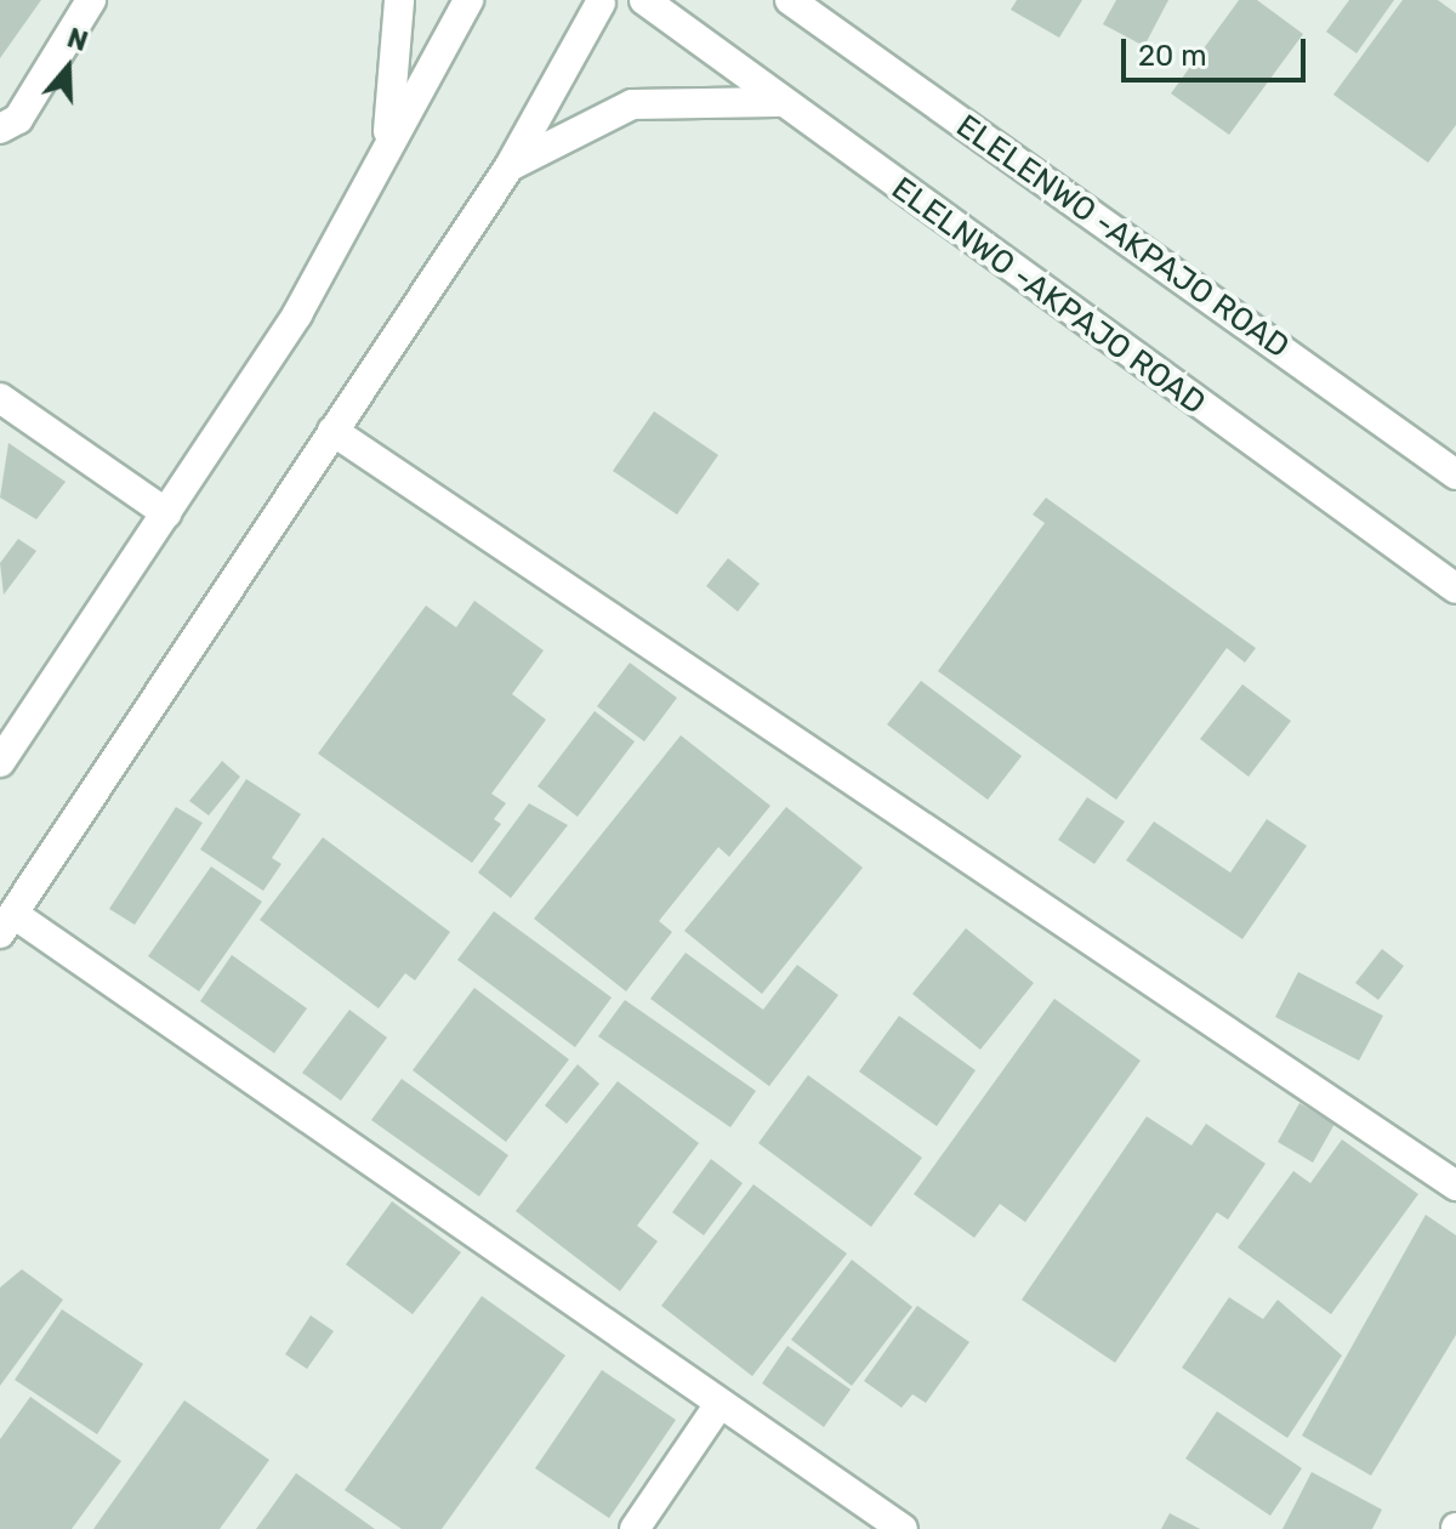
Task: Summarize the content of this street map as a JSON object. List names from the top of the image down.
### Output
{
  "streets": {
    "main road": ["ELELENWO -AKPAJO ROAD", "ELELNWO -AKPAJO ROAD"]
  },
  "scale_bar": "20 m",
  "north": "top"
}
